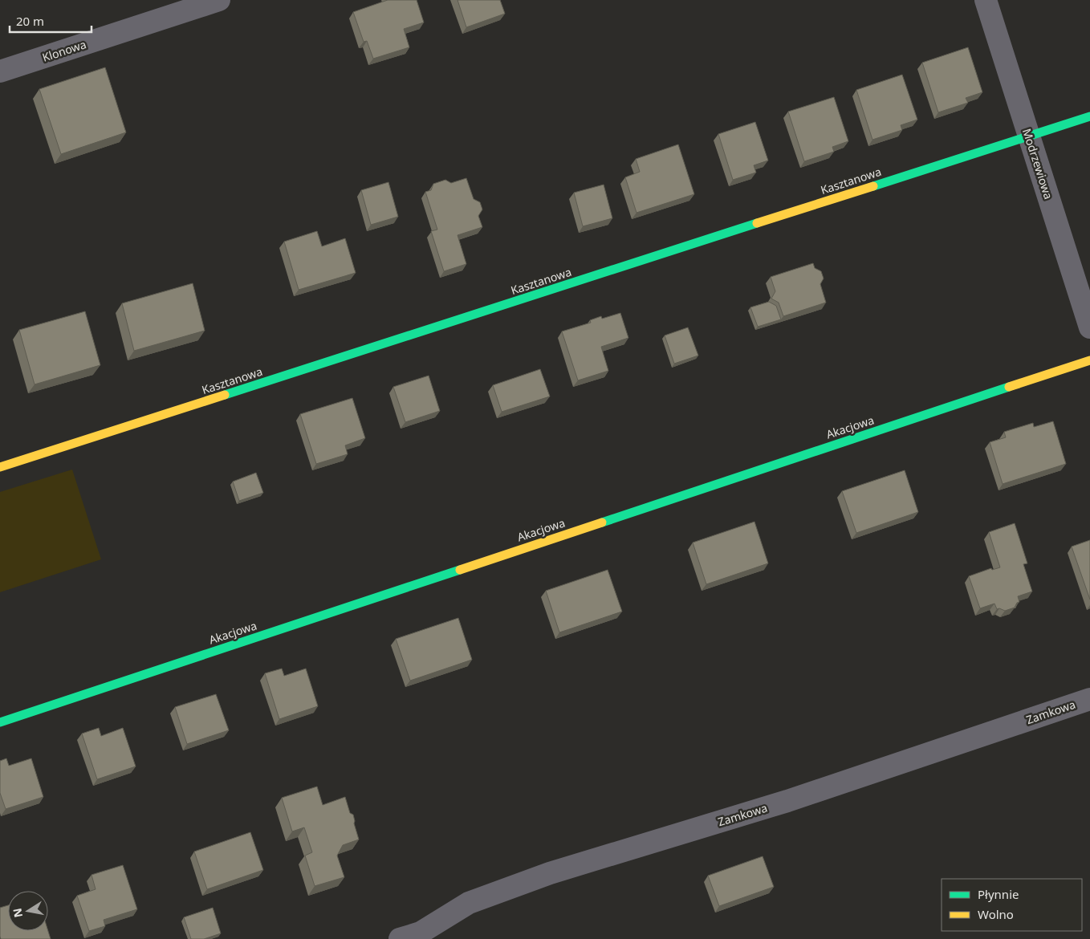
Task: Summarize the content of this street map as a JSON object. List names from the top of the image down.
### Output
{
  "streets": {
    "street": [
      "Klonowa",
      "Modrzewiowa",
      "Kasztanowa",
      "Akacjowa",
      "Zamkowa"
    ]
  },
  "crossings": [
    ["Modrzewiowa", "Kasztanowa"]
  ],
  "legend": ["Płynnie", "Wolno"],
  "scale_bar": "20 m",
  "north": "left"
}
